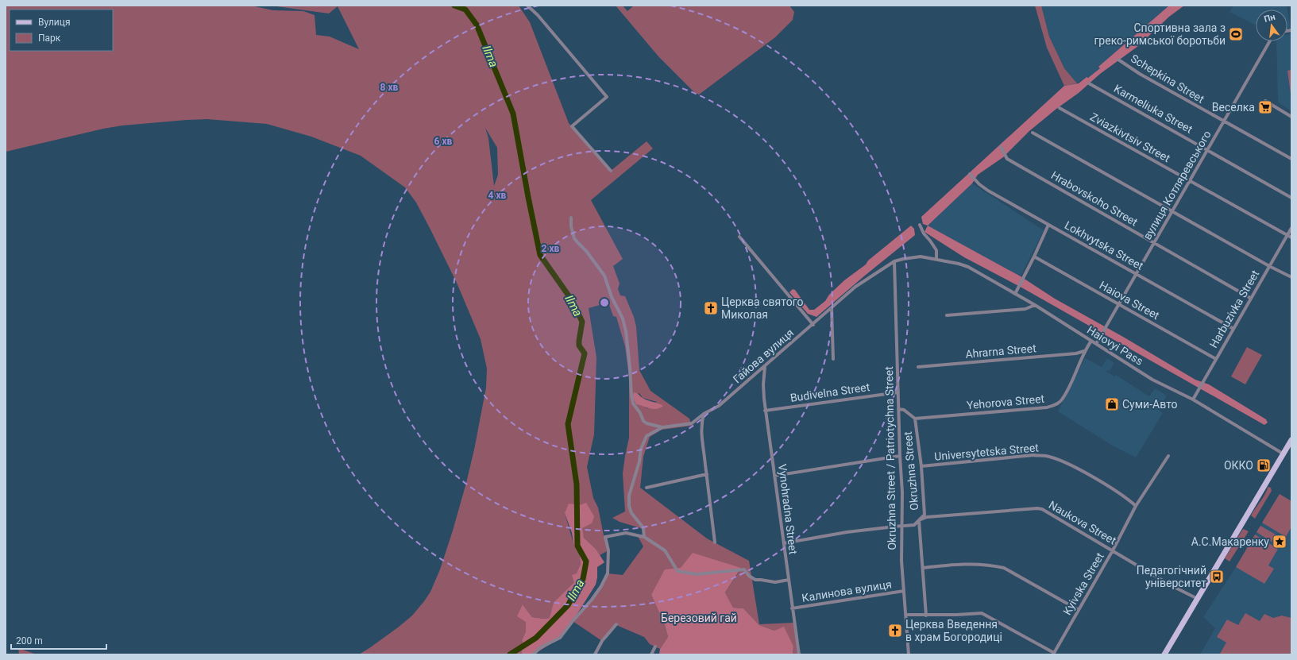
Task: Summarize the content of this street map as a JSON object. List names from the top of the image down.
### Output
{
  "streets": {
    "street": [
      "Schepkina Street",
      "Karmeliuka Street",
      "Zviazkivtsiv Street",
      "вулиця Котляревського",
      "Hrabovskoho Street",
      "Lokhvytska Street",
      "Haiova Street",
      "Harbuzivka Street",
      "Haiovyi Pass",
      "Ahrarna Street",
      "Гайова вулиця",
      "Budivelna Street",
      "Yehorova Street",
      "Universytetska Street",
      "Okruzhna Street / Patriotychna Street",
      "Okruzhna Street",
      "Vynohradna Street",
      "Naukova Street",
      "Kyivska Street",
      "Калинова вулиця"
    ]
  },
  "crossings": [
    ["Schepkina Street", "вулиця Котляревського"],
    ["Karmeliuka Street", "вулиця Котляревського"],
    ["Zviazkivtsiv Street", "вулиця Котляревського"],
    ["Zviazkivtsiv Street", "Harbuzivka Street"],
    ["вулиця Котляревського", "Hrabovskoho Street"],
    ["вулиця Котляревського", "Lokhvytska Street"],
    ["вулиця Котляревського", "Haiova Street"],
    ["вулиця Котляревського", "Haiovyi Pass"],
    ["Hrabovskoho Street", "Harbuzivka Street"],
    ["Lokhvytska Street", "Harbuzivka Street"],
    ["Haiova Street", "Harbuzivka Street"],
    ["Harbuzivka Street", "Haiovyi Pass"],
    ["Haiovyi Pass", "Гайова вулиця"],
    ["Haiovyi Pass", "Yehorova Street"],
    ["Ahrarna Street", "Yehorova Street"],
    ["Гайова вулиця", "Okruzhna Street / Patriotychna Street"],
    ["Гайова вулиця", "Vynohradna Street"],
    ["Budivelna Street", "Okruzhna Street / Patriotychna Street"],
    ["Budivelna Street", "Vynohradna Street"],
    ["Yehorova Street", "Okruzhna Street"],
    ["Universytetska Street", "Okruzhna Street"],
    ["Universytetska Street", "Kyivska Street"],
    ["Okruzhna Street / Patriotychna Street", "Naukova Street"],
    ["Okruzhna Street / Patriotychna Street", "Калинова вулиця"],
    ["Okruzhna Street", "Naukova Street"],
    ["Vynohradna Street", "Naukova Street"],
    ["Vynohradna Street", "Калинова вулиця"],
    ["Naukova Street", "Kyivska Street"]
  ],
  "water": ["Ilma"],
  "parks": ["Березовий гай"],
  "places": {
    "sports": ["Спортивна зала з греко-римської боротьби"],
    "supermarket": ["Веселка"],
    "church": ["Церква святого Миколая", "Церква Введення в храм Богородиці"],
    "shop": ["Суми-Авто"],
    "fuel station": ["ОККО"],
    "place": ["А.С.Макаренку"],
    "bus stop": ["Педагогічний університет"]
  },
  "legend": ["Вулиця", "Парк"],
  "scale_bar": "200 m",
  "north": "top",
  "rings": [
    "8 хв",
    "6 хв",
    "4 хв",
    "2 хв"
  ]
}
